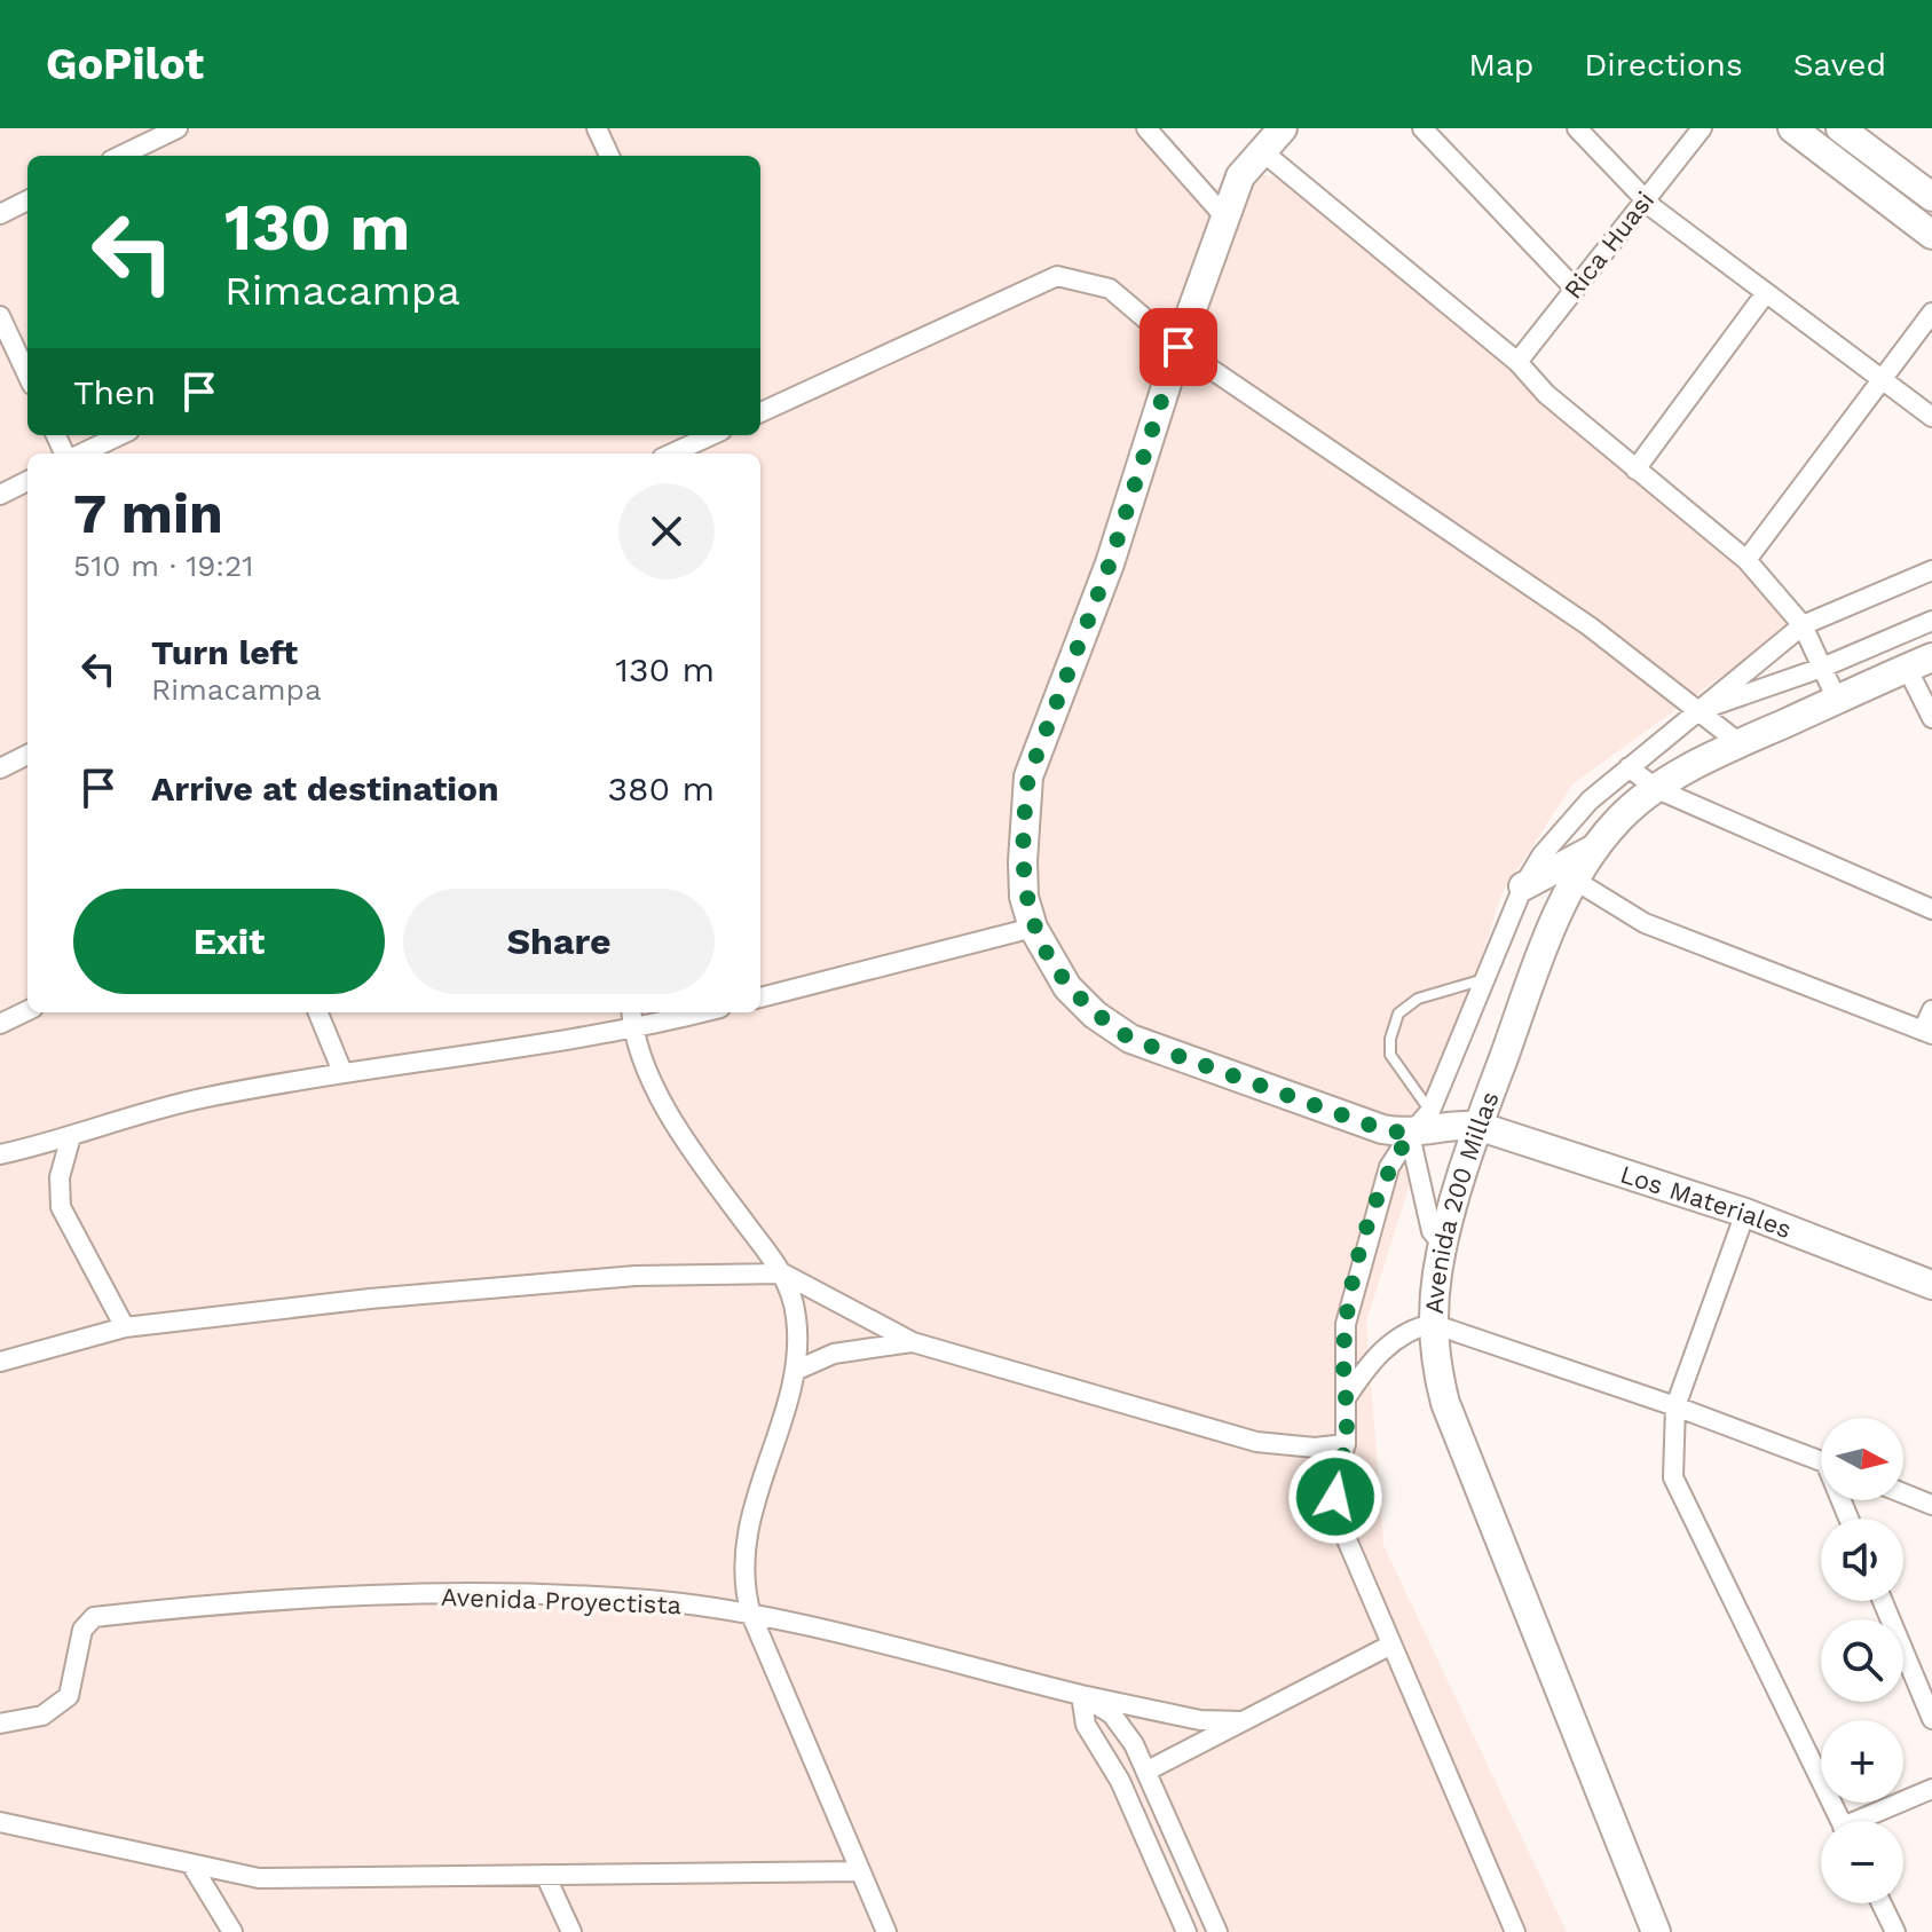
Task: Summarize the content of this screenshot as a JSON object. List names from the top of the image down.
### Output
{
  "streets": {
    "main road": ["Los Materiales", "Avenida 200 Millas"],
    "street": ["Rica Huasi", "Avenida Proyectista"]
  },
  "crossings": [
    ["Los Materiales", "Avenida 200 Millas"]
  ],
  "north": "right",
  "page": {
    "header": "GoPilot",
    "nav": ["Map", "Directions", "Saved"],
    "turn": ["130 m", "Rimacampa"],
    "then": "Then",
    "heading": ["7 min", "510 m · 19:21"],
    "list": [
      {
        "name": "Turn left",
        "note": "Rimacampa",
        "value": "130 m"
      },
      {
        "name": "Arrive at destination",
        "value": "380 m"
      }
    ],
    "buttons": ["Exit", "Share"],
    "map_buttons": ["+", "−"]
  }
}
